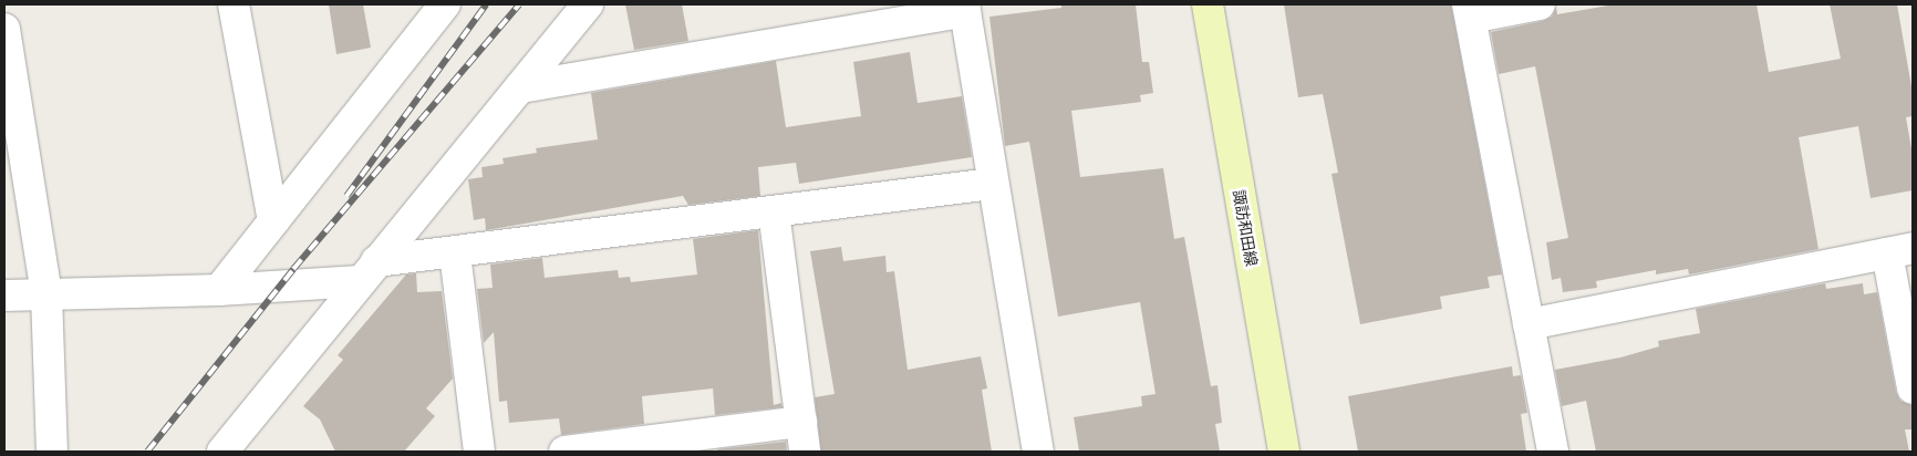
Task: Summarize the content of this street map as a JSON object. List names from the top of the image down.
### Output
{
  "streets": {
    "street": ["諏訪和田線"]
  }
}
